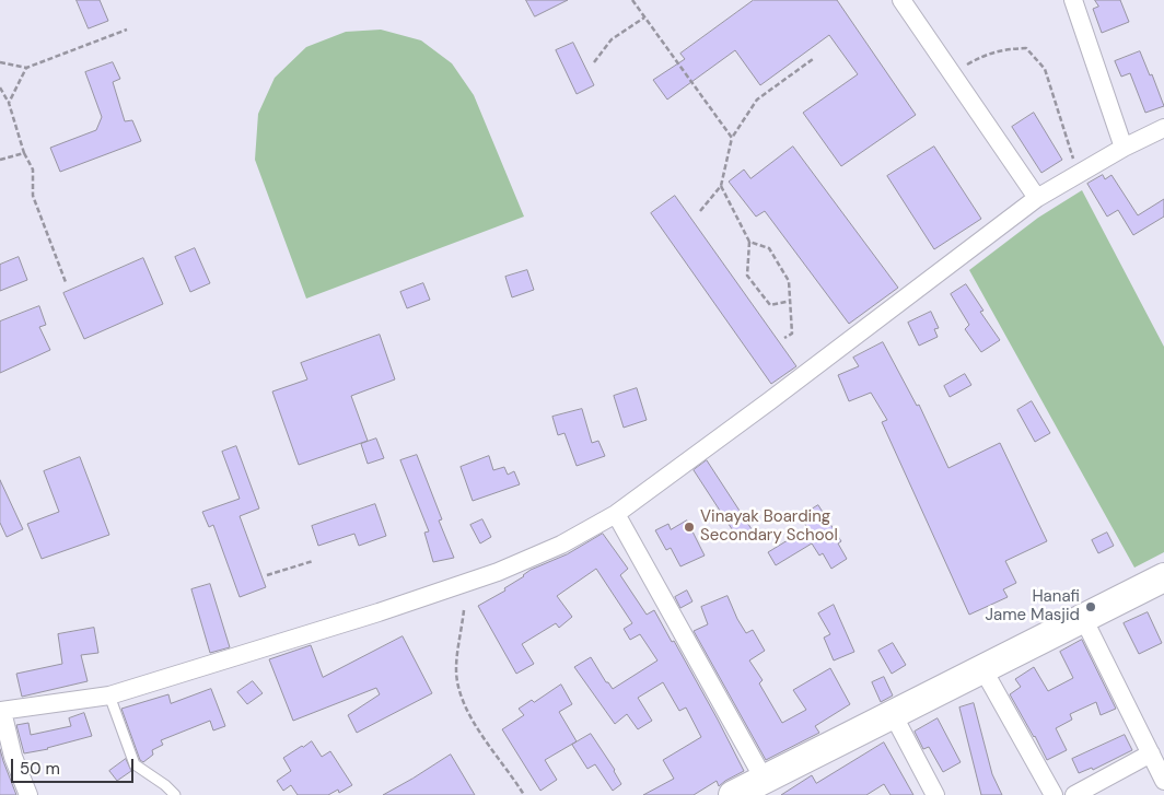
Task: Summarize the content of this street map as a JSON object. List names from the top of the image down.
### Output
{
  "places": ["Vinayak Boarding Secondary School", "Hanafi Jame Masjid"],
  "scale_bar": "50 m"
}
